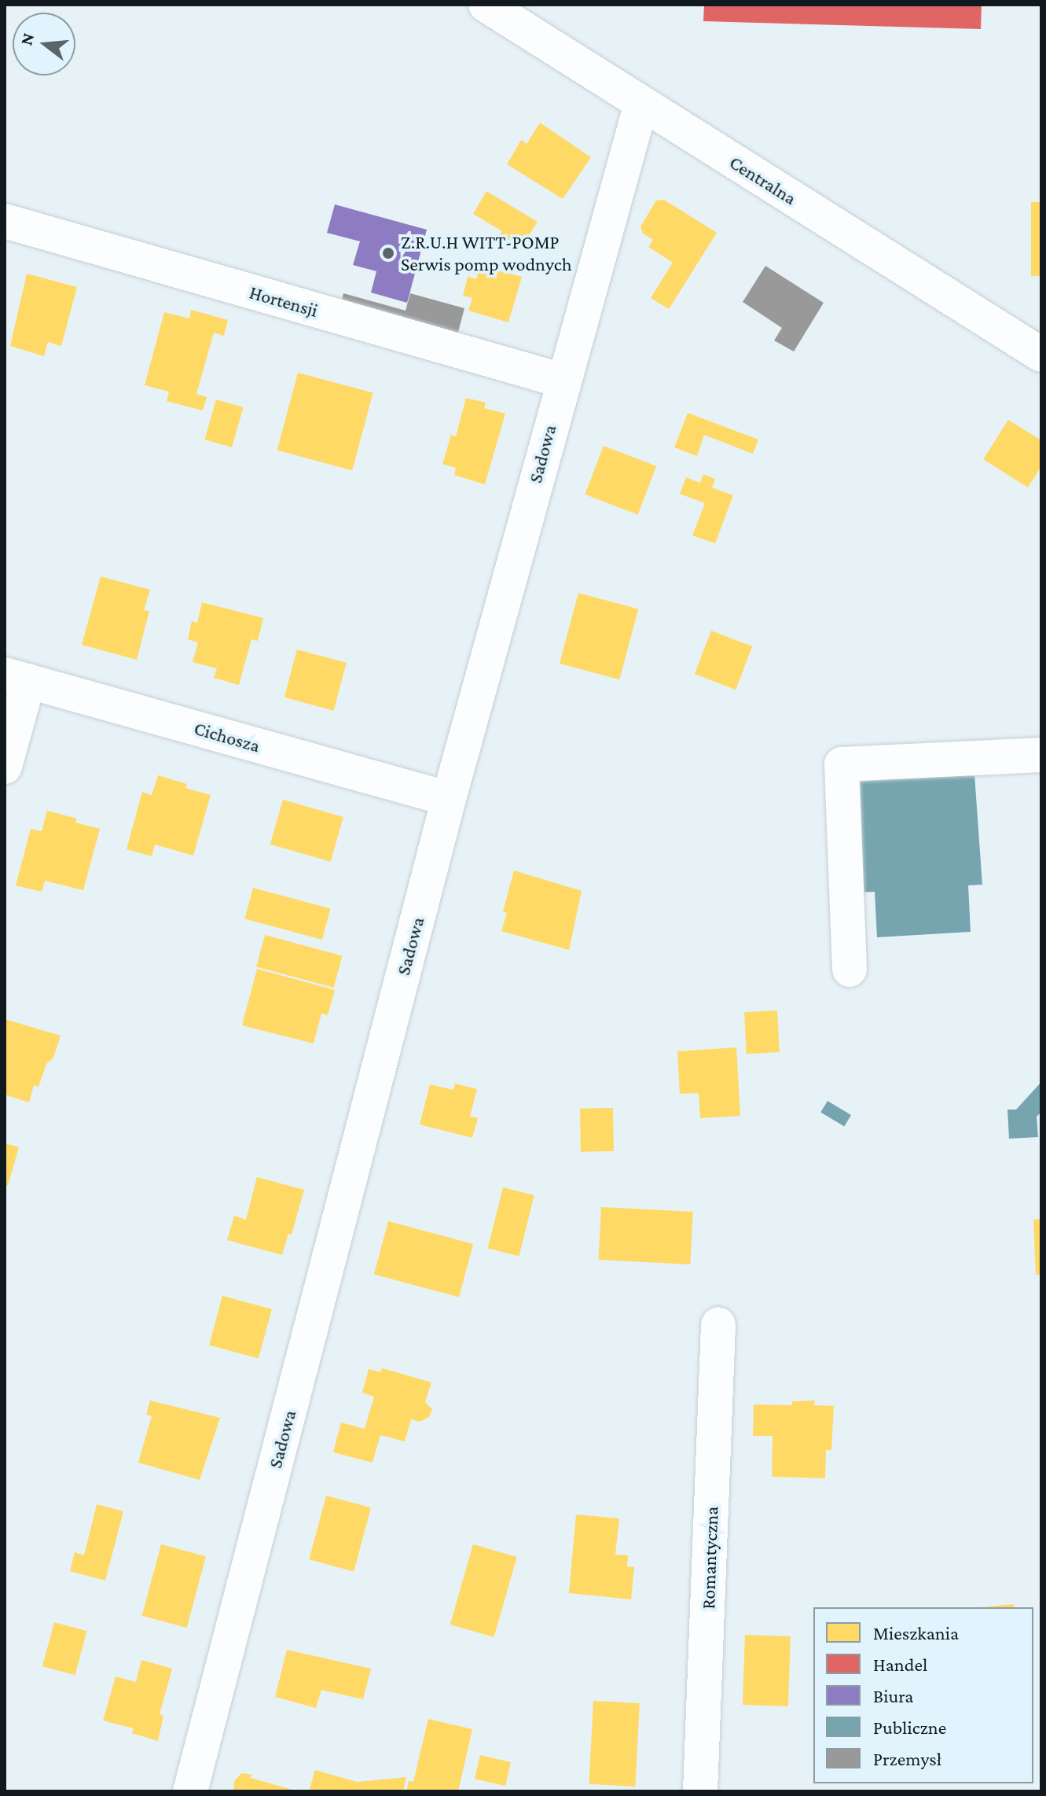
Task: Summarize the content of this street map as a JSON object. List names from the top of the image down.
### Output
{
  "streets": {
    "street": [
      "Centralna",
      "Hortensji",
      "Sadowa",
      "Cichosza",
      "Romantyczna"
    ]
  },
  "crossings": [
    ["Centralna", "Sadowa"],
    ["Hortensji", "Sadowa"],
    ["Sadowa", "Cichosza"]
  ],
  "places": ["Z.R.U.H WITT-POMP Serwis pomp wodnych"],
  "legend": [
    "Mieszkania",
    "Handel",
    "Biura",
    "Publiczne",
    "Przemysł"
  ],
  "north": "left"
}
